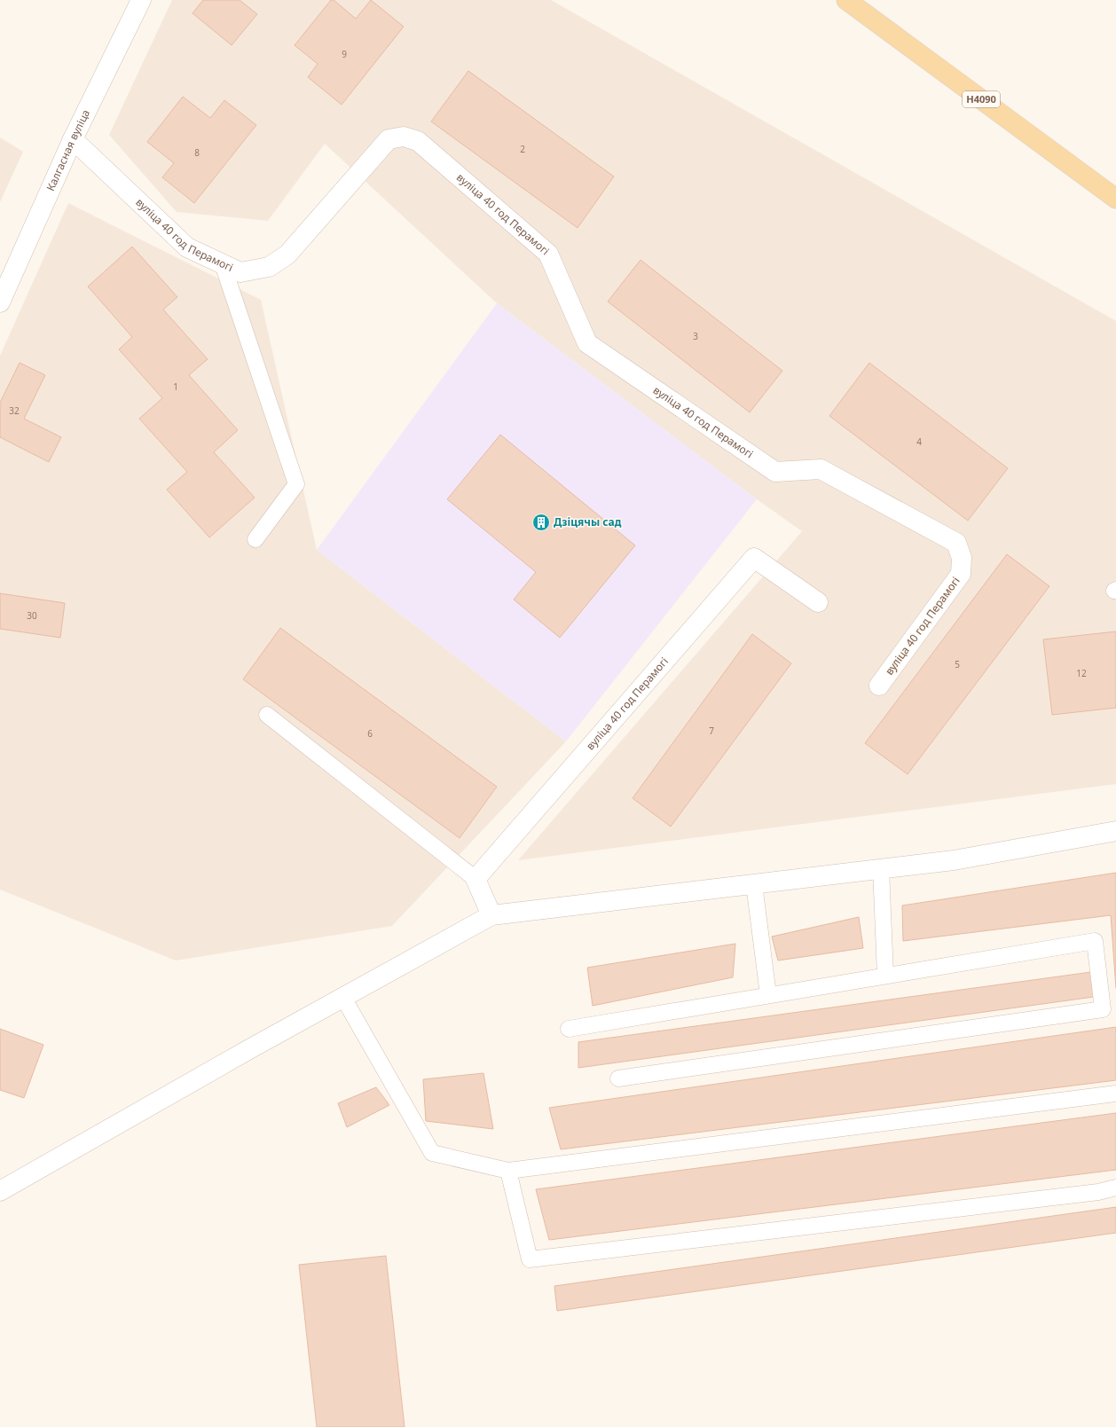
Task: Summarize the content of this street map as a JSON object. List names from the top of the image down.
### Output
{
  "streets": {
    "main road": ["Н4090"],
    "street": ["Калгасная вуліца", "вуліца 40 год Перамогі"]
  },
  "crossings": [
    ["Калгасная вуліца", "вуліца 40 год Перамогі"]
  ],
  "places": {
    "building": ["Дзіцячы сад"]
  },
  "house_numbers": [
    "9",
    "2",
    "8",
    "3",
    "1",
    "32",
    "4",
    "30",
    "5",
    "12",
    "7",
    "6"
  ]
}
